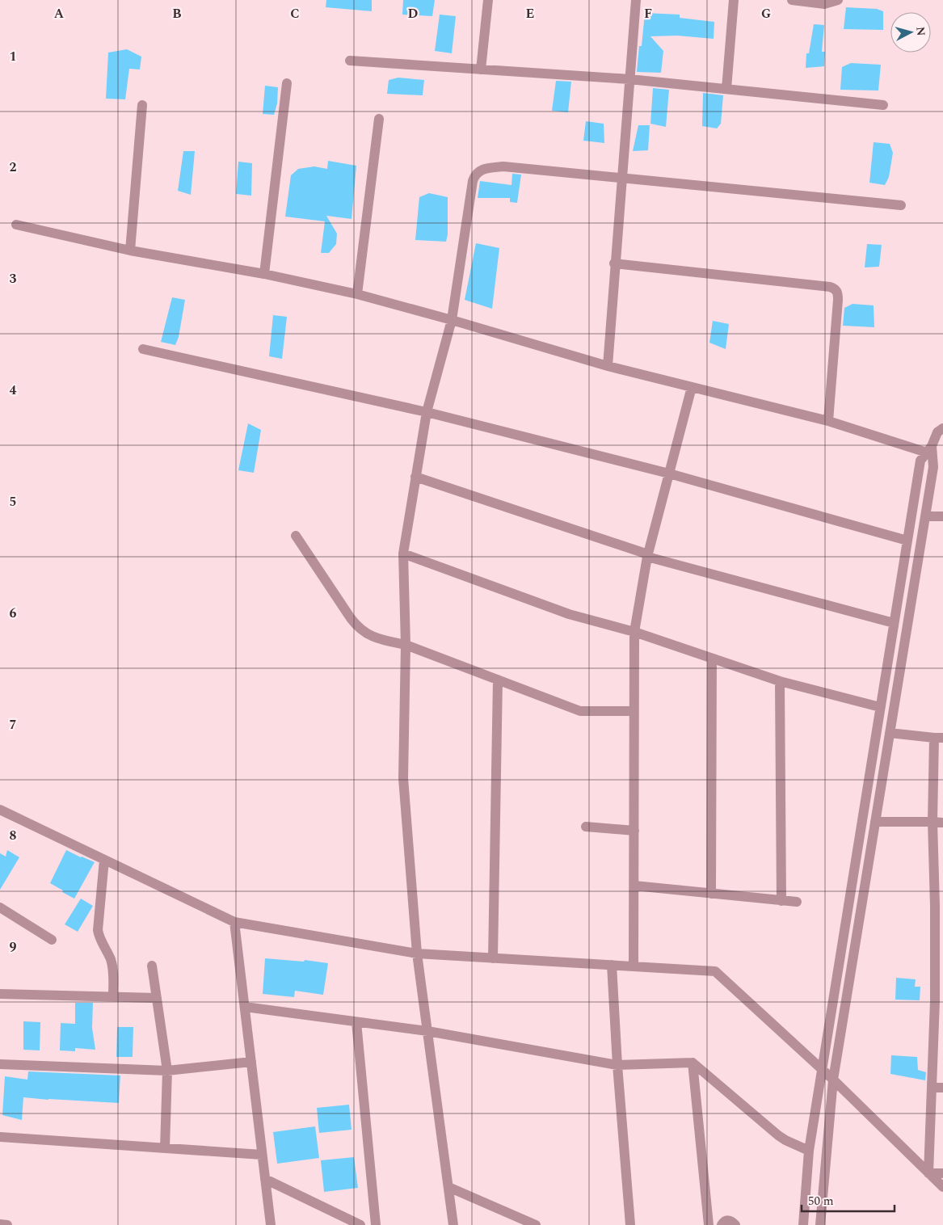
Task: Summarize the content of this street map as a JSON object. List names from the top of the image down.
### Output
{
  "scale_bar": "50 m",
  "north": "right",
  "grid": {
    "columns": [
      "A",
      "B",
      "C",
      "D",
      "E",
      "F",
      "G"
    ],
    "rows": [
      "1",
      "2",
      "3",
      "4",
      "5",
      "6",
      "7",
      "8",
      "9"
    ]
  }
}
